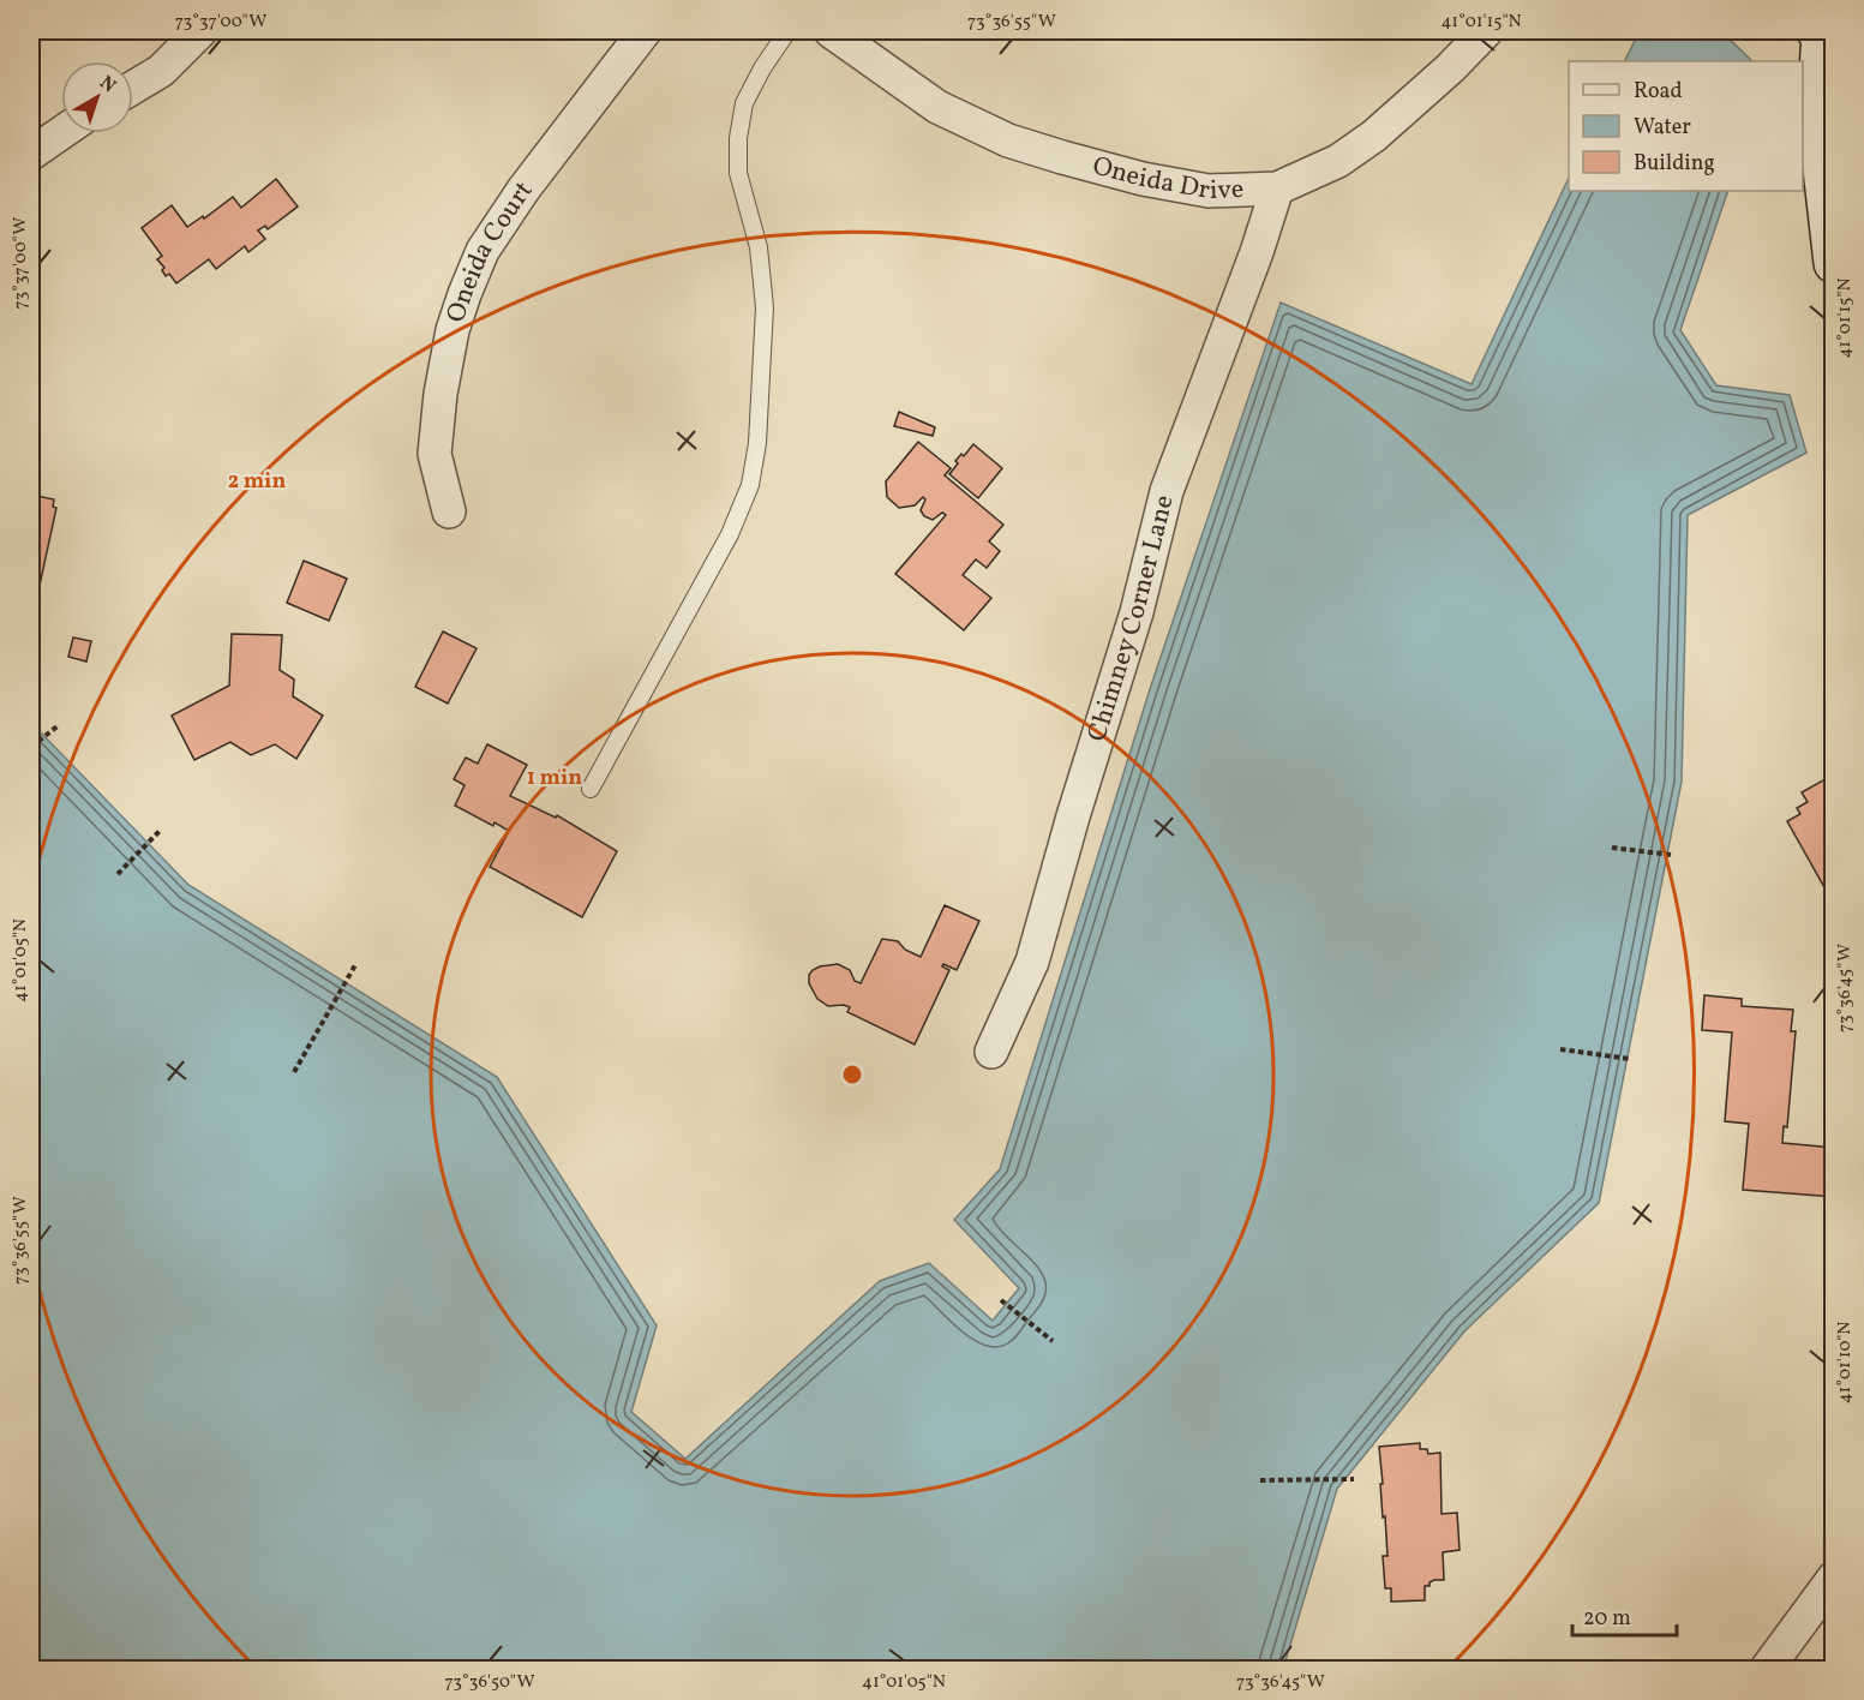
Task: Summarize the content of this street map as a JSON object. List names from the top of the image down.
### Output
{
  "streets": {
    "street": ["Oneida Drive", "Oneida Court", "Chimney Corner Lane"]
  },
  "crossings": [
    ["Oneida Drive", "Chimney Corner Lane"]
  ],
  "legend": ["Road", "Water", "Building"],
  "scale_bar": "20 m",
  "north": "top right",
  "coordinates": [
    "73°37'00\"W",
    "73°36'55\"W",
    "41°01'15\"N",
    "41°01'05\"N",
    "73°36'45\"W",
    "41°01'10\"N",
    "73°36'50\"W"
  ],
  "rings": ["2 min", "1 min"]
}
